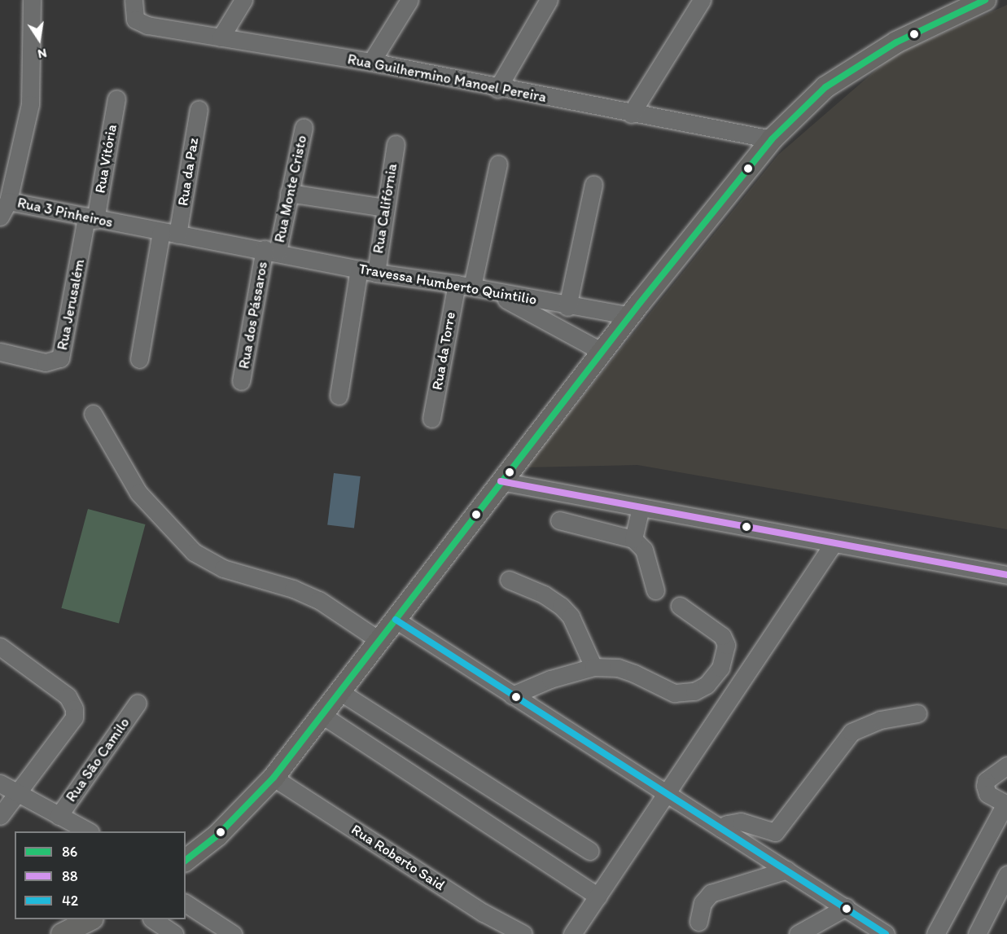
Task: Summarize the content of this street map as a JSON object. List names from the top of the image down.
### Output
{
  "streets": {
    "street": [
      "Rua Guilhermino Manoel Pereira",
      "Rua Vitória",
      "Rua da Paz",
      "Rua Monte Cristo",
      "Rua Califórnia",
      "Rua 3 Pinheiros",
      "Travessa Humberto Quintilio",
      "Rua Jerusalém",
      "Rua dos Pássaros",
      "Rua da Torre",
      "Rua São Camilo",
      "Rua Roberto Said"
    ]
  },
  "crossings": [
    ["Rua Vitória", "Rua 3 Pinheiros"],
    ["Rua Vitória", "Rua Jerusalém"],
    ["Rua da Paz", "Rua 3 Pinheiros"],
    ["Rua Monte Cristo", "Rua 3 Pinheiros"],
    ["Rua Monte Cristo", "Travessa Humberto Quintilio"],
    ["Rua Monte Cristo", "Rua dos Pássaros"],
    ["Rua Califórnia", "Travessa Humberto Quintilio"],
    ["Rua 3 Pinheiros", "Travessa Humberto Quintilio"],
    ["Rua 3 Pinheiros", "Rua Jerusalém"],
    ["Rua 3 Pinheiros", "Rua dos Pássaros"],
    ["Travessa Humberto Quintilio", "Rua dos Pássaros"],
    ["Travessa Humberto Quintilio", "Rua da Torre"]
  ],
  "lines": ["transit line 86", "transit line 88", "transit line 42"],
  "legend": ["86", "88", "42"],
  "north": "bottom"
}
